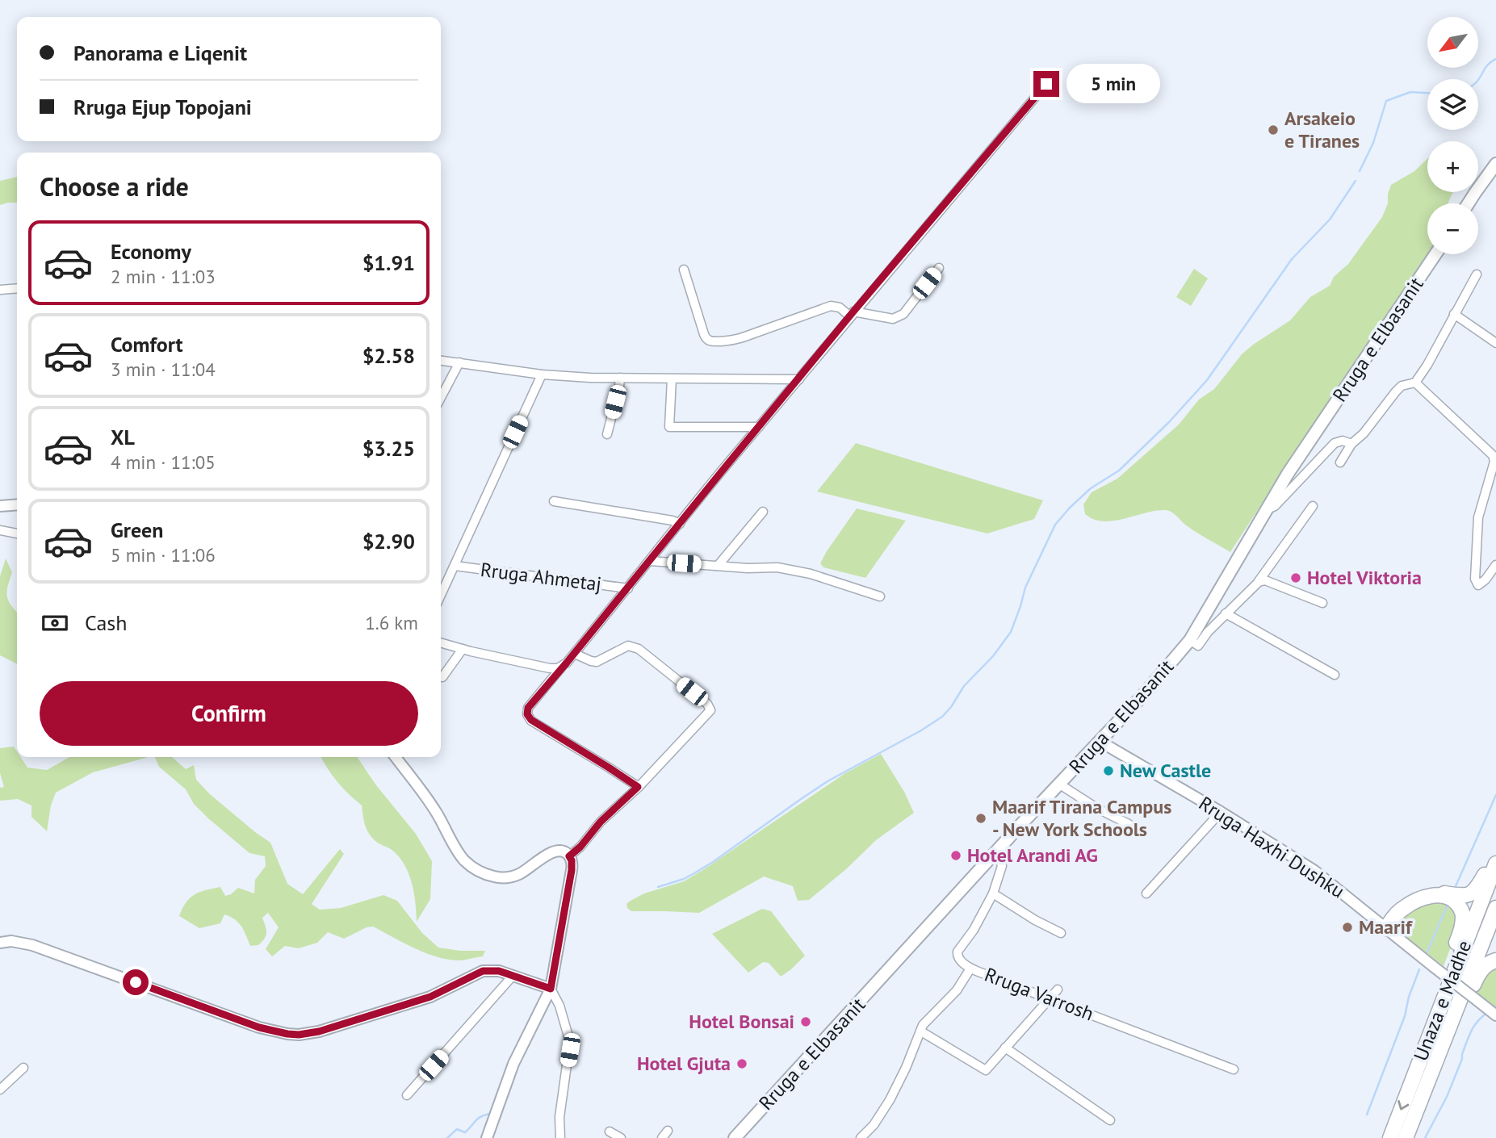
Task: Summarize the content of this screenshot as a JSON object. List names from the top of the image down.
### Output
{
  "streets": {
    "highway": ["Unaza e Madhe"],
    "main road": ["Rruga e Elbasanit"],
    "street": ["Rruga Ahmetaj", "Rruga Haxhi Dushku", "Rruga Varrosh"]
  },
  "crossings": [
    ["Rruga e Elbasanit", "Rruga Haxhi Dushku"],
    ["Rruga e Elbasanit", "Rruga Varrosh"]
  ],
  "places": [
    "Arsakeio e Tiranes",
    "Hotel Viktoria",
    "New Castle",
    "Maarif Tirana Campus - New York Schools",
    "Hotel Arandi AG",
    "Maarif",
    "Hotel Bonsai",
    "Hotel Gjuta"
  ],
  "north": "bottom left",
  "page": {
    "map_buttons": ["+", "−"],
    "banner": ["Panorama e Liqenit", "Rruga Ejup Topojani"],
    "bubble": "5 min",
    "heading": "Choose a ride",
    "list": [
      {
        "name": "Economy",
        "note": "2 min · 11:03",
        "value": "$1.91"
      },
      {
        "name": "Comfort",
        "note": "3 min · 11:04",
        "value": "$2.58"
      },
      {
        "name": "XL",
        "note": "4 min · 11:05",
        "value": "$3.25"
      },
      {
        "name": "Green",
        "note": "5 min · 11:06",
        "value": "$2.90"
      }
    ],
    "pay": ["Cash", "1.6 km"],
    "buttons": "Confirm"
  }
}
